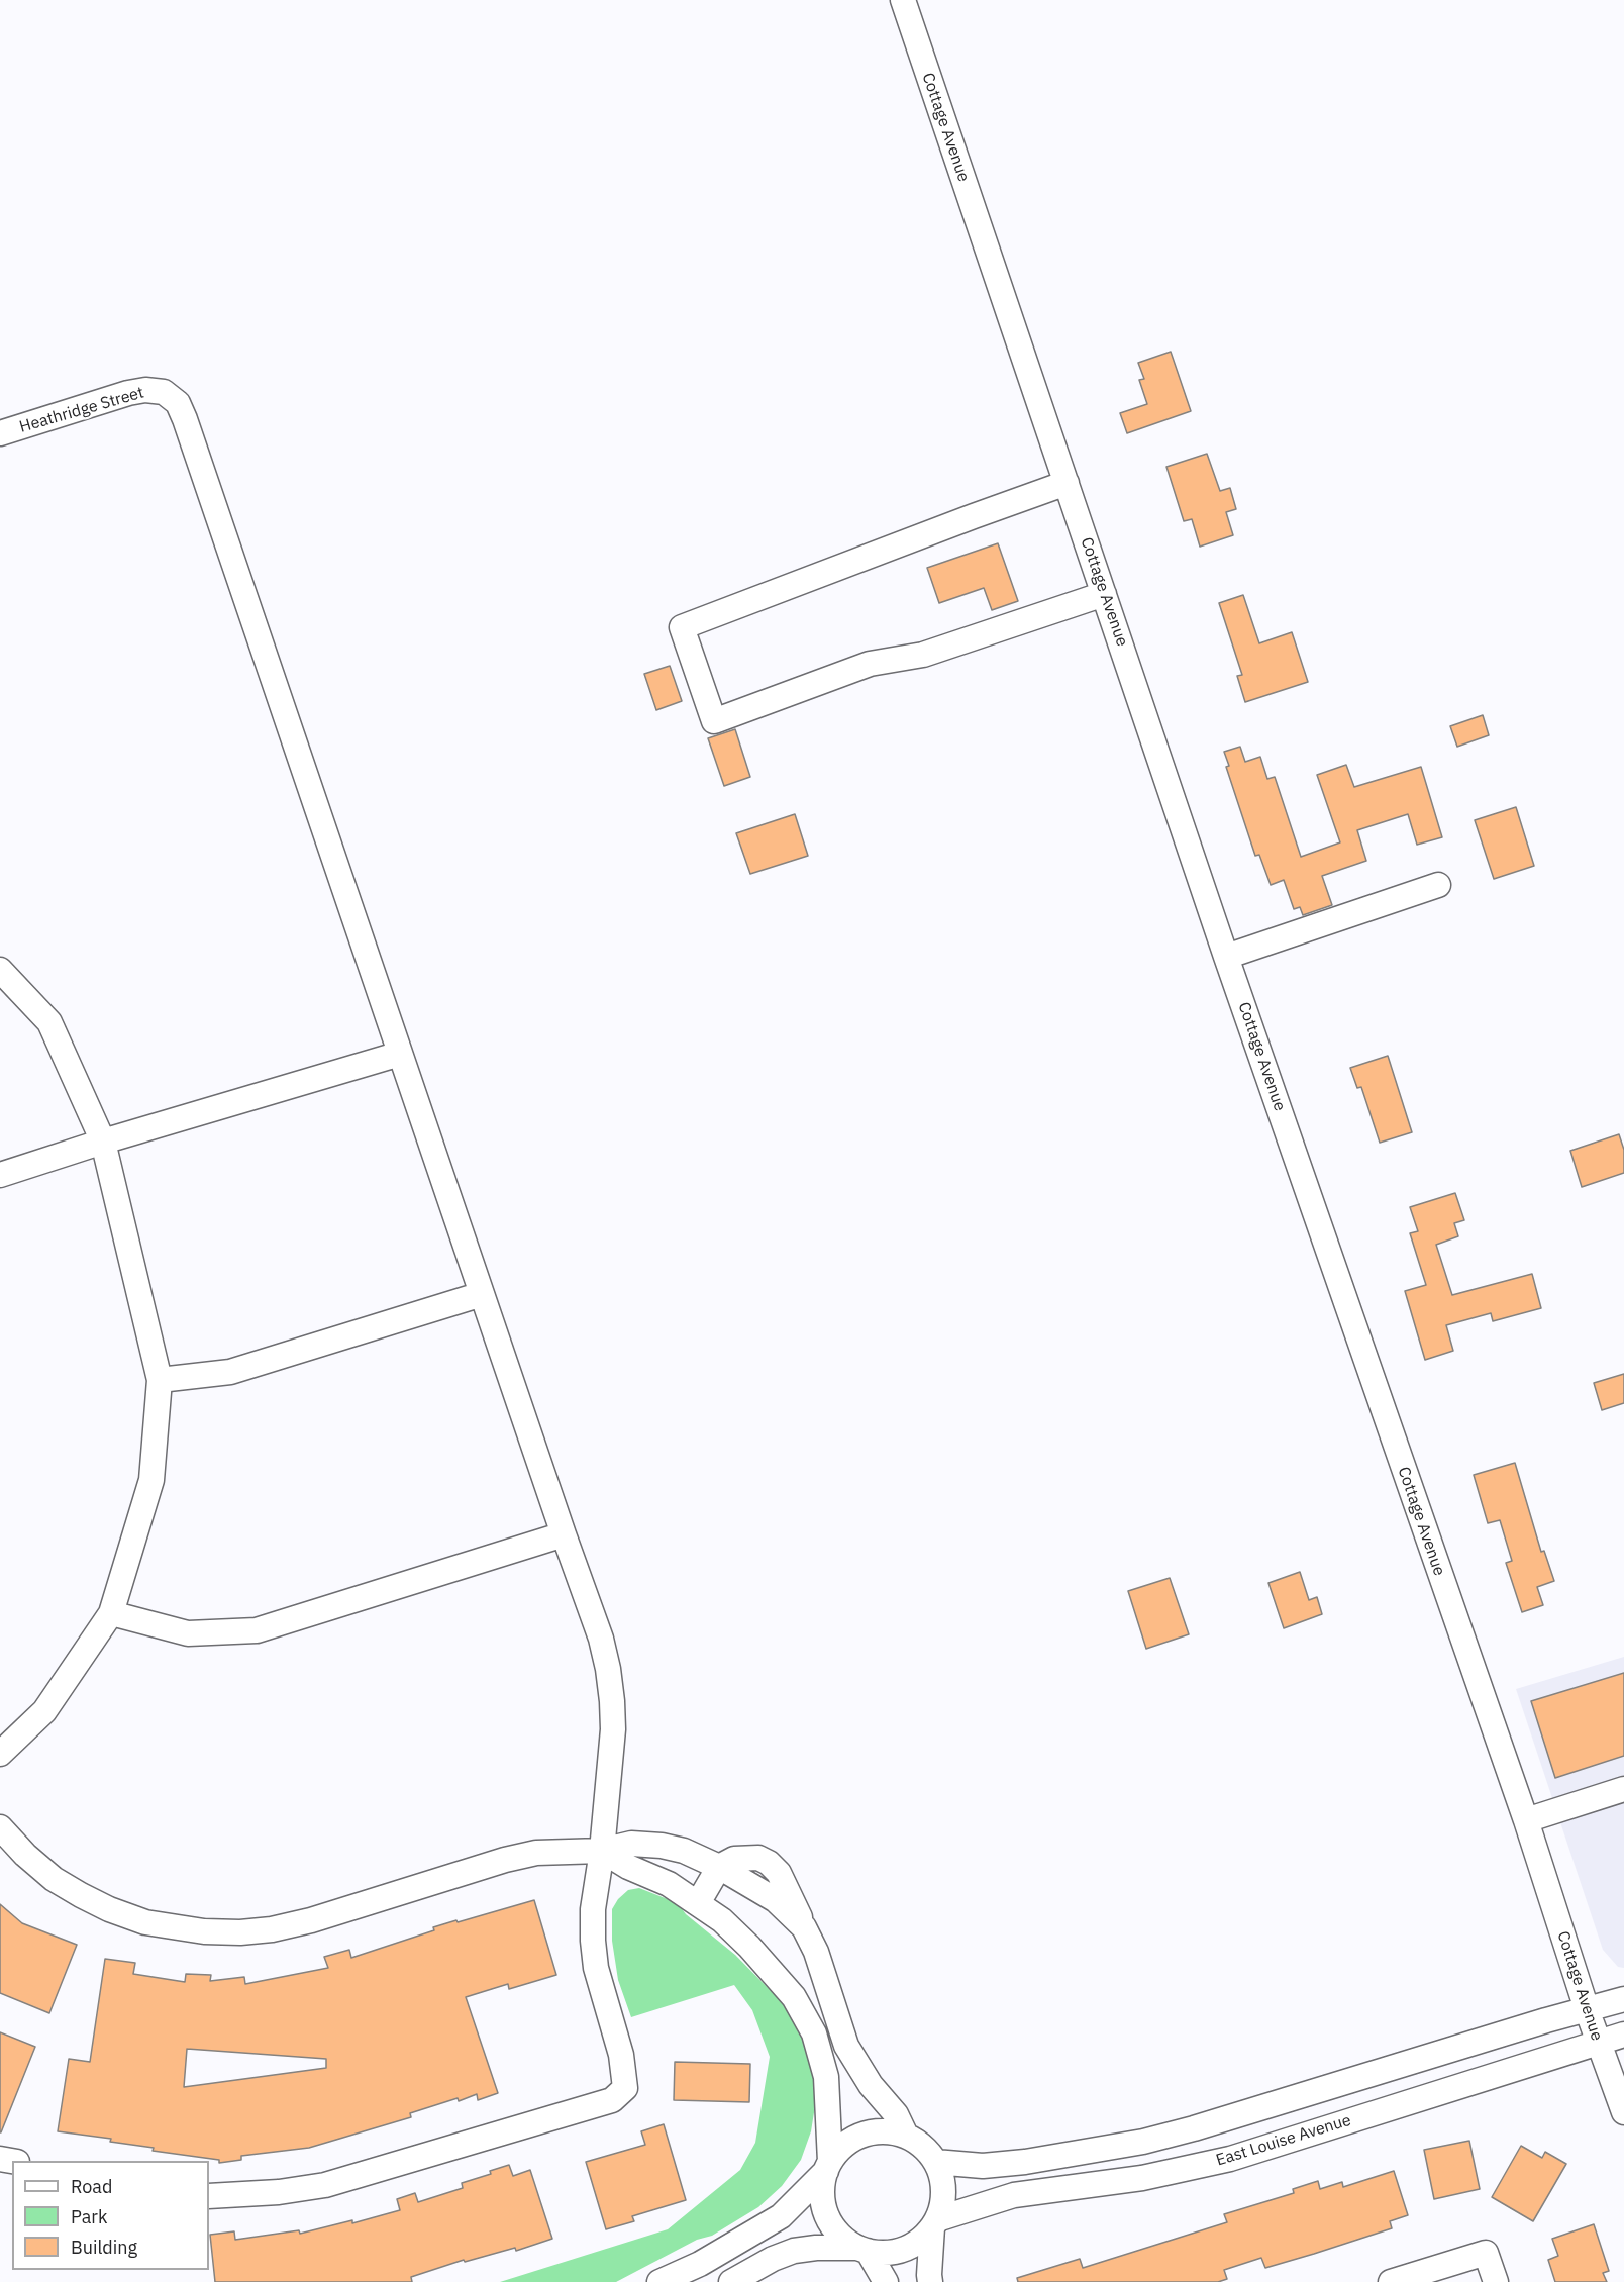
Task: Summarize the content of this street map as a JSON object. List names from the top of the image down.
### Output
{
  "streets": {
    "street": ["Cottage Avenue", "Heathridge Street", "East Louise Avenue"]
  },
  "crossings": [
    ["Cottage Avenue", "East Louise Avenue"]
  ],
  "legend": ["Road", "Park", "Building"]
}
